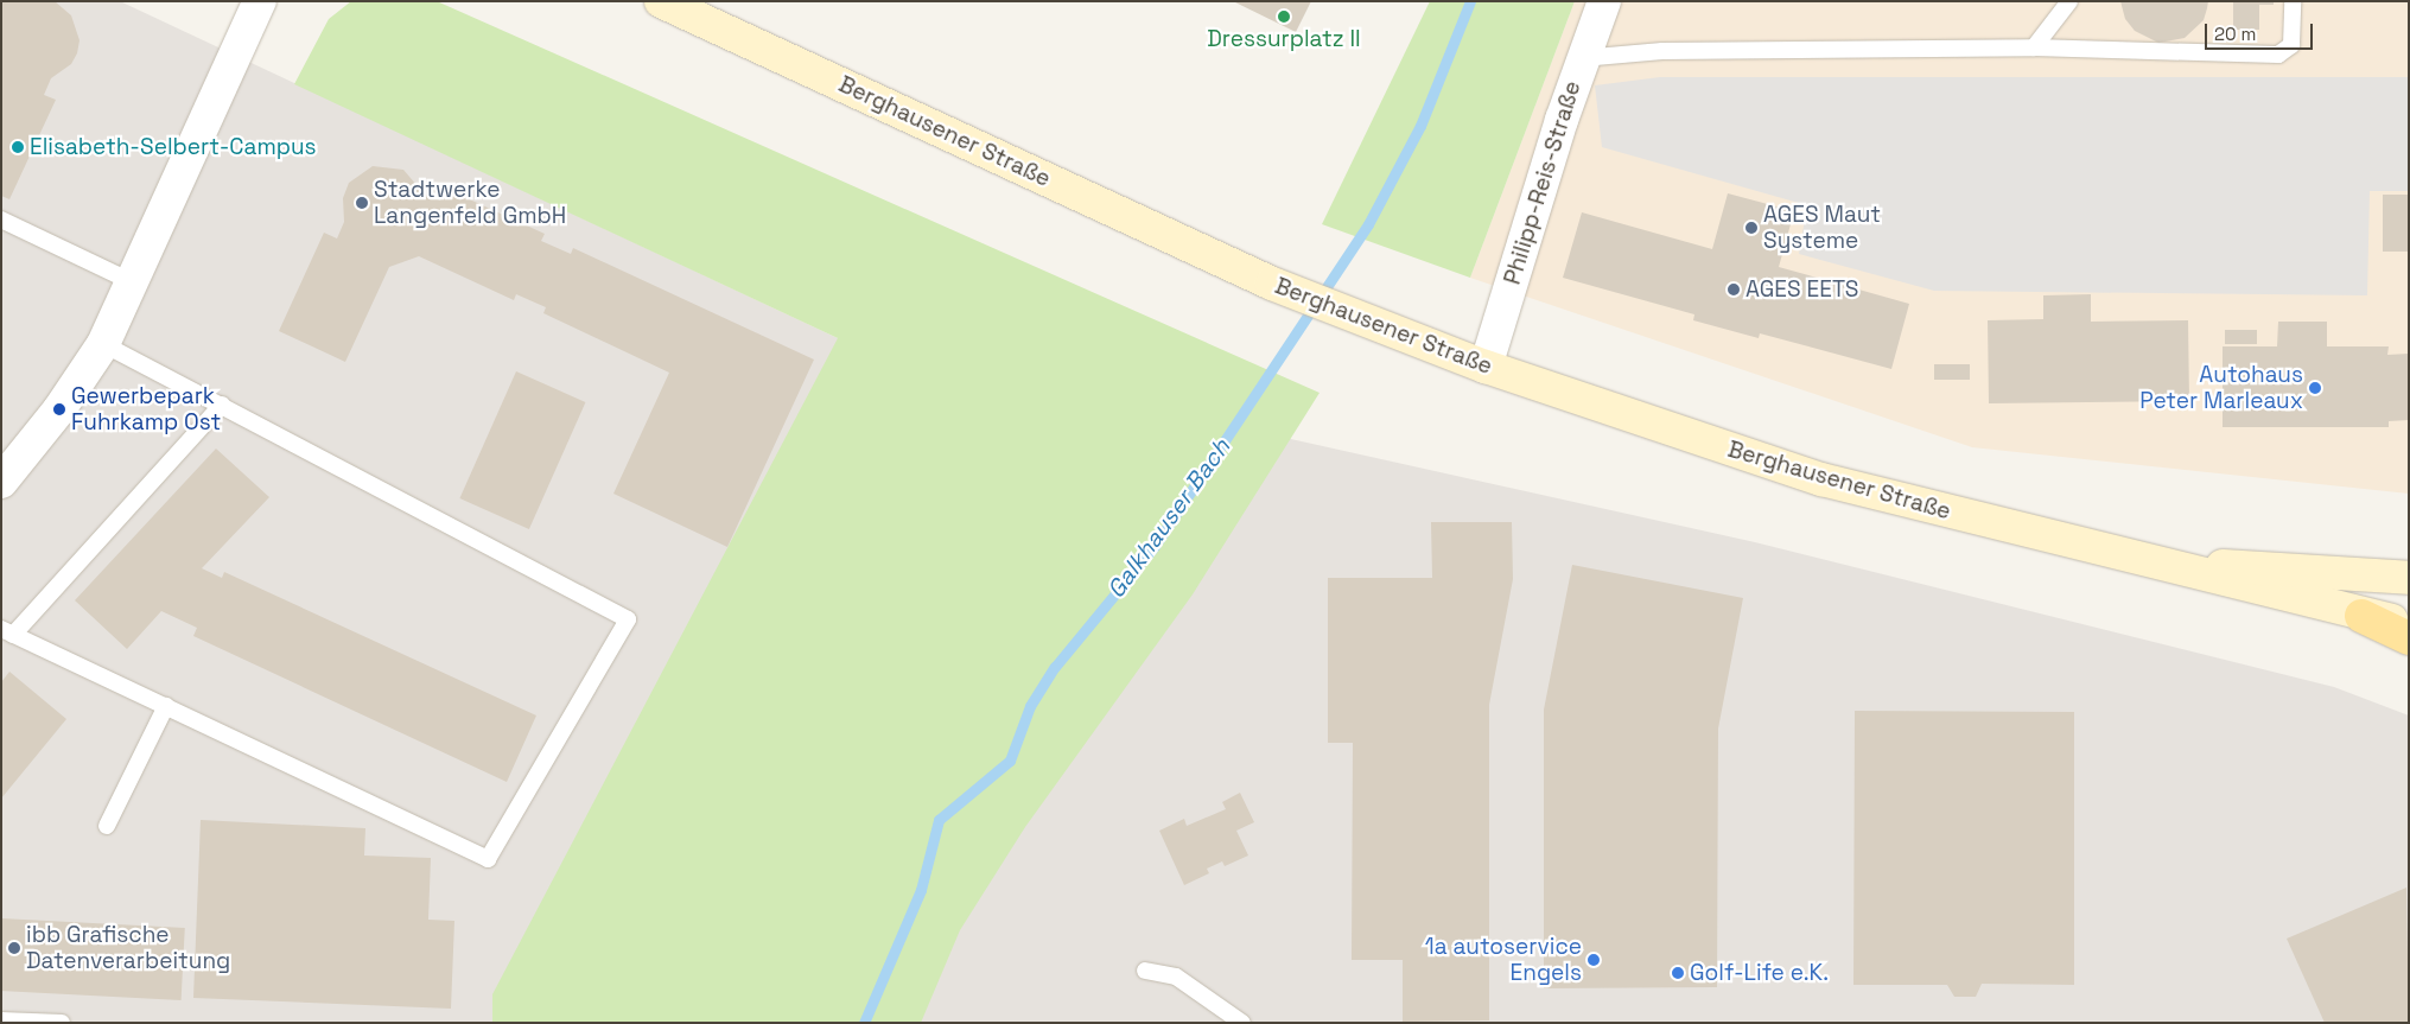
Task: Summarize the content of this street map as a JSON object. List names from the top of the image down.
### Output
{
  "streets": {
    "main road": ["Berghausener Straße"],
    "street": ["Philipp-Reis-Straße"]
  },
  "crossings": [
    ["Berghausener Straße", "Philipp-Reis-Straße"]
  ],
  "water": ["Galkhauser Bach"],
  "places": [
    "Dressurplatz II",
    "Elisabeth-Selbert-Campus",
    "Stadtwerke Langenfeld GmbH",
    "AGES Maut Systeme",
    "AGES EETS",
    "Autohaus Peter Marleaux",
    "Gewerbepark Fuhrkamp Ost",
    "ibb Grafische Datenverarbeitung",
    "1a autoservice Engels",
    "Golf-Life e.K."
  ],
  "scale_bar": "20 m"
}
